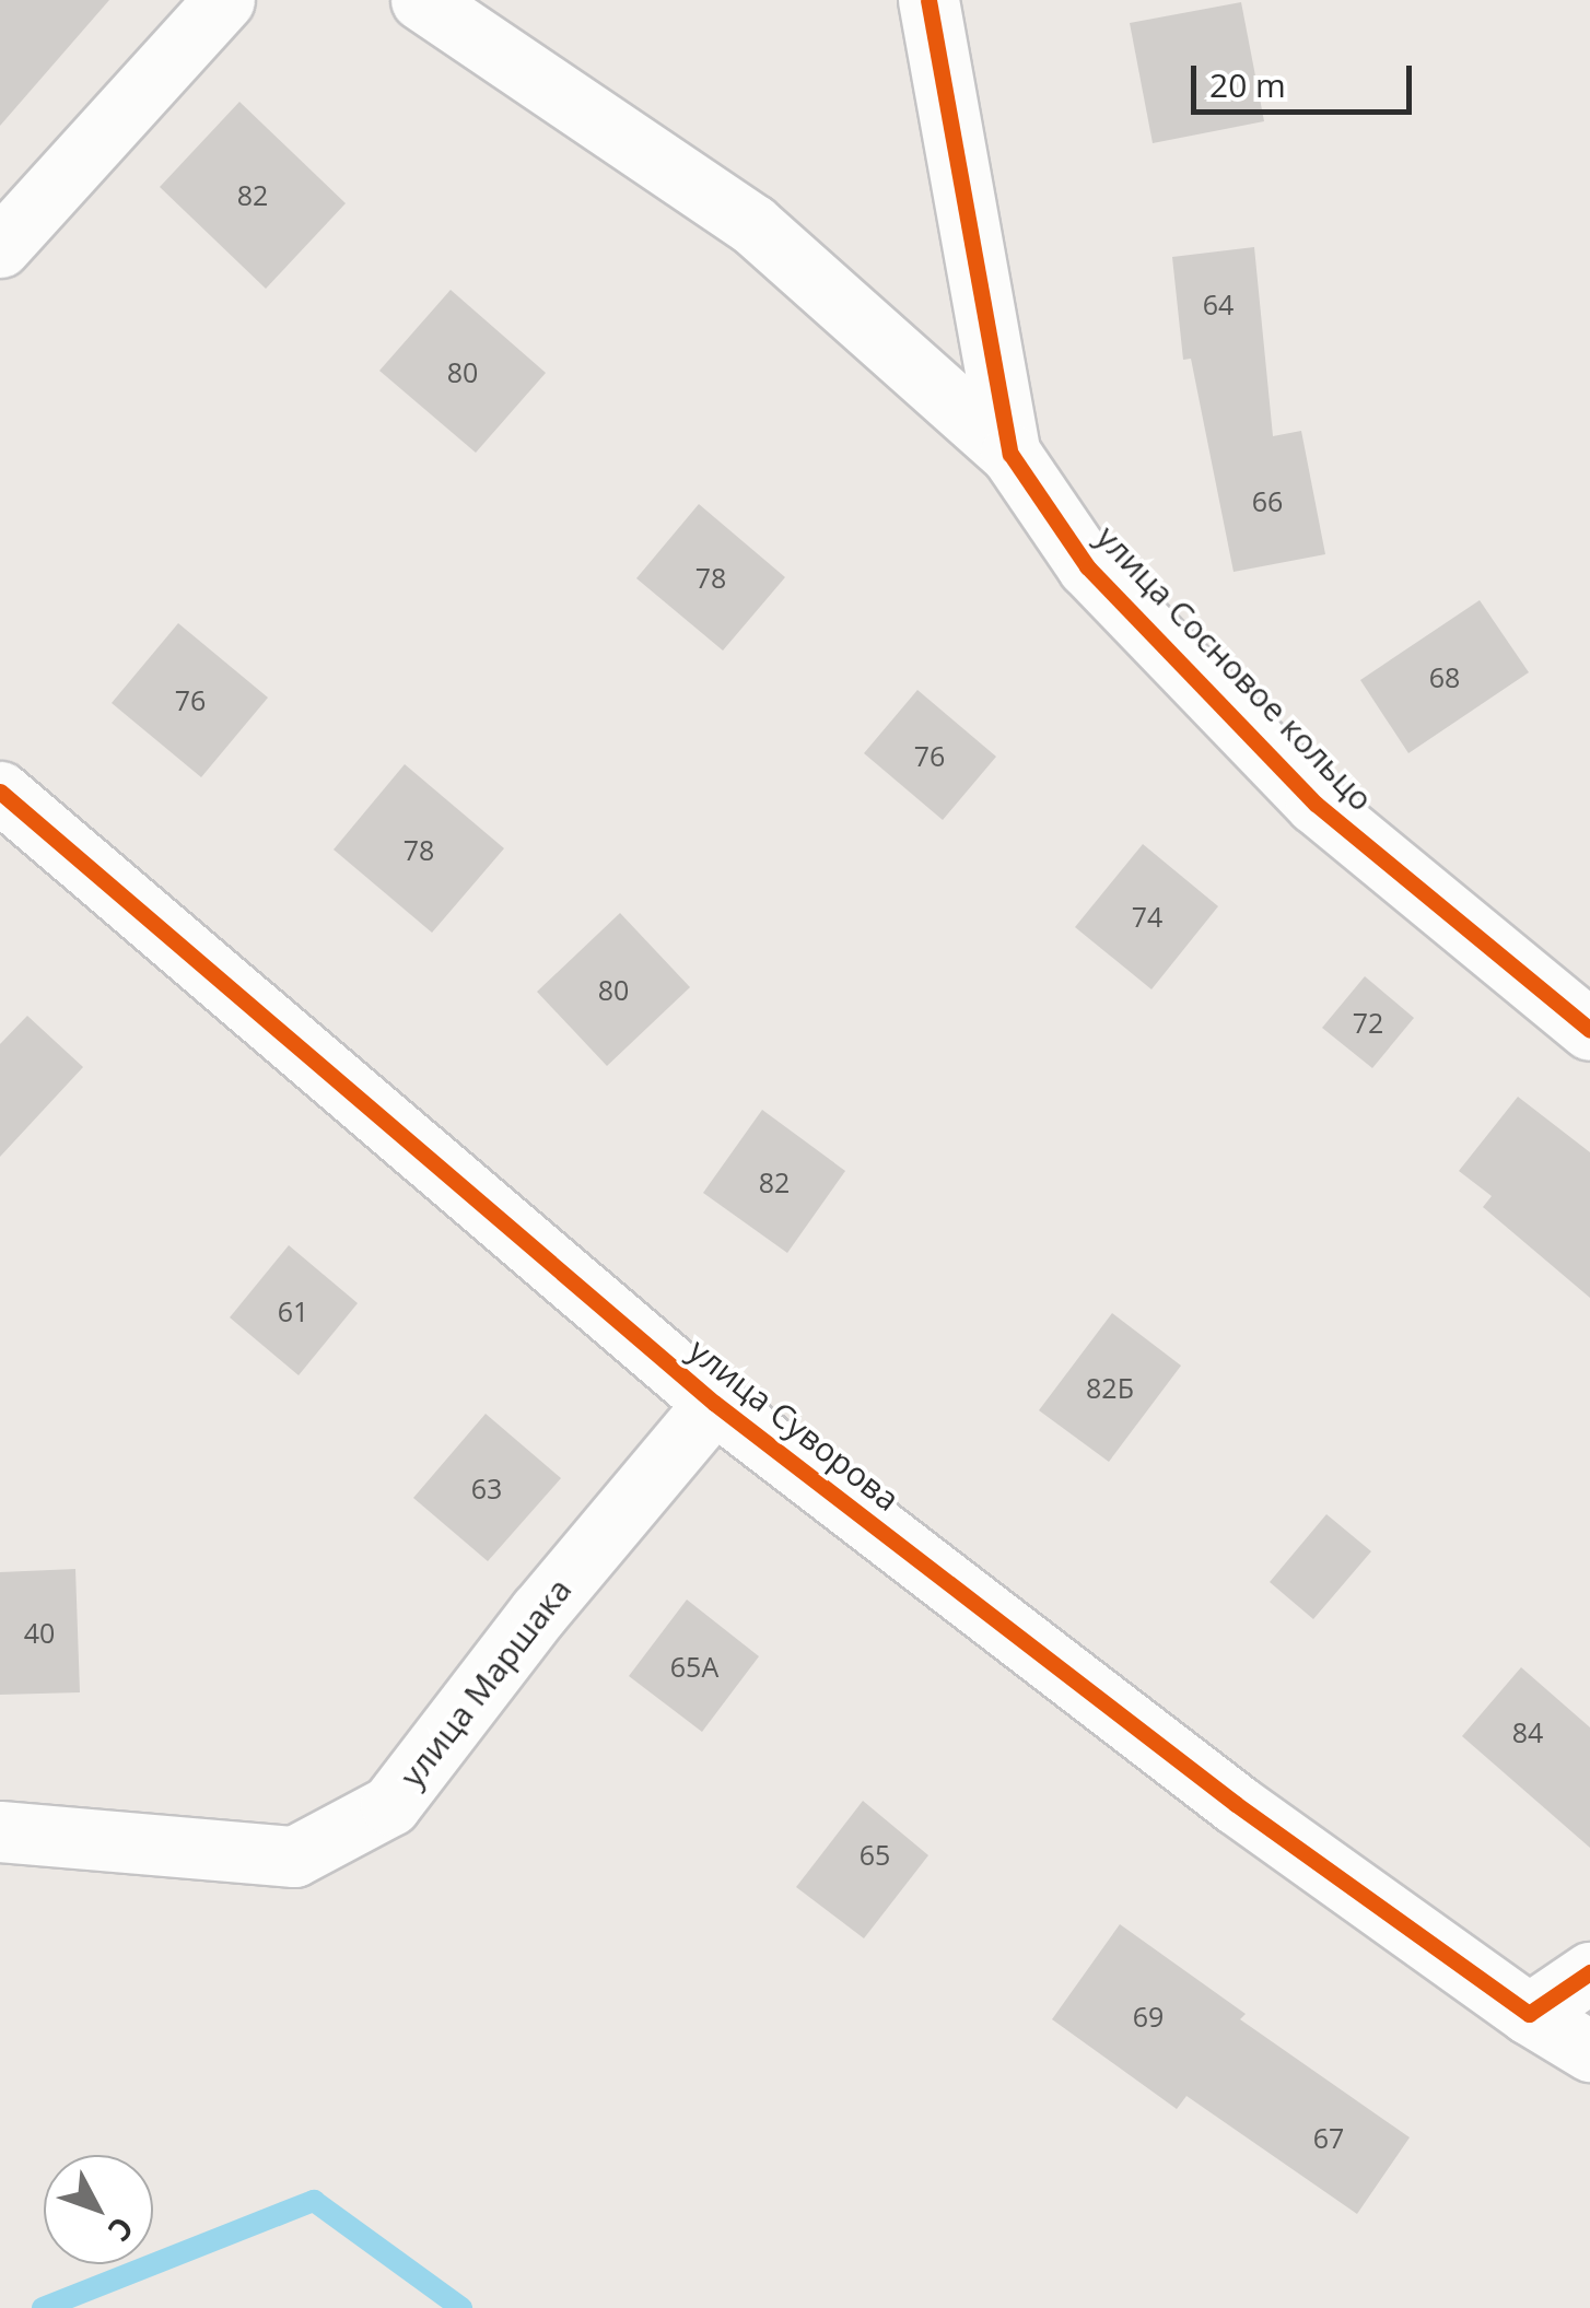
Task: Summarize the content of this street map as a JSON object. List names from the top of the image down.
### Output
{
  "streets": {
    "street": ["улица Сосновое кольцо", "улица Суворова", "улица Маршака"]
  },
  "crossings": [
    ["улица Суворова", "улица Маршака"]
  ],
  "house_numbers": [
    "82",
    "64",
    "80",
    "66",
    "78",
    "68",
    "76",
    "76",
    "78",
    "74",
    "80",
    "72",
    "82",
    "61",
    "82Б",
    "63",
    "40",
    "65А",
    "84",
    "65",
    "69",
    "67"
  ],
  "scale_bar": "20 m",
  "north": "bottom right"
}
